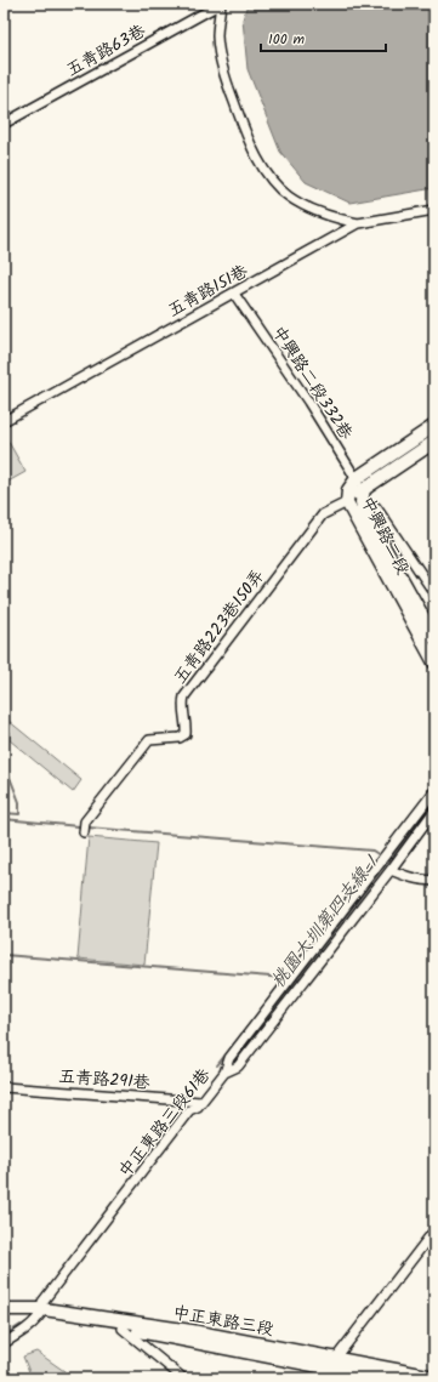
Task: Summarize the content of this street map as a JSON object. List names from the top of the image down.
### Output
{
  "streets": {
    "main road": ["中興路二段", "中正東路三段"],
    "street": [
      "五青路63巷",
      "五青路151巷",
      "中興路二段332巷",
      "五青路223巷150弄",
      "五青路291巷",
      "中正東路三段61巷"
    ]
  },
  "crossings": [
    ["五青路151巷", "中興路二段332巷"],
    ["中興路二段332巷", "中興路二段"],
    ["中興路二段", "五青路223巷150弄"],
    ["五青路291巷", "中正東路三段61巷"],
    ["中正東路三段61巷", "中正東路三段"]
  ],
  "water": ["桃園大圳第四支線-1"],
  "scale_bar": "100 m"
}
